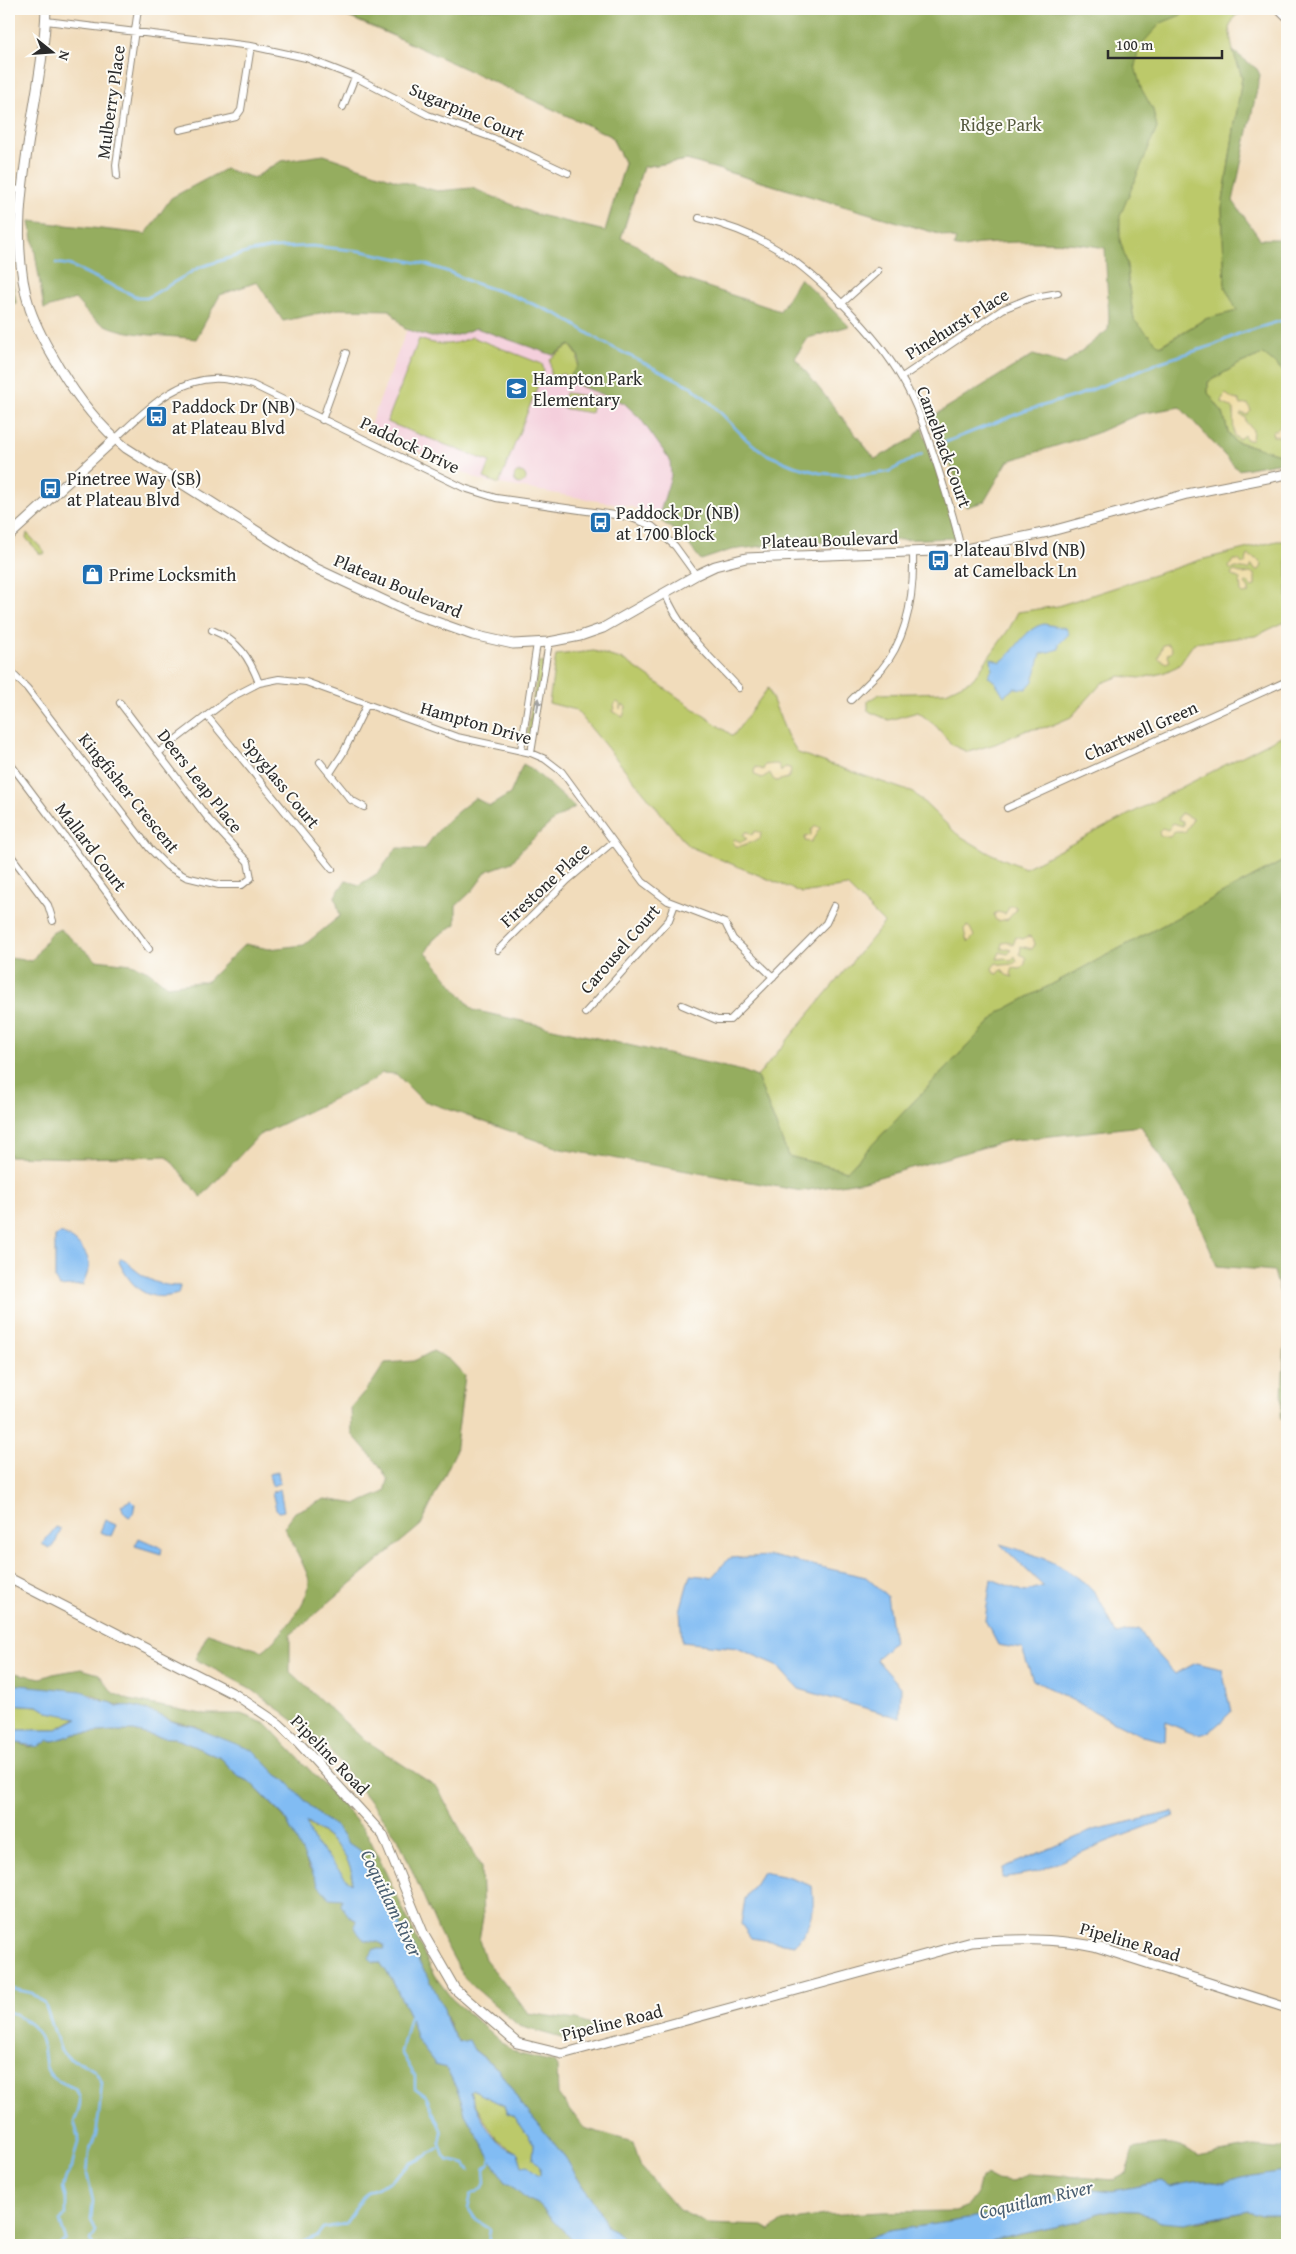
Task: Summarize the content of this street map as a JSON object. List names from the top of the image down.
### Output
{
  "streets": {
    "street": [
      "Mulberry Place",
      "Sugarpine Court",
      "Pinehurst Place",
      "Paddock Drive",
      "Camelback Court",
      "Plateau Boulevard",
      "Hampton Drive",
      "Chartwell Green",
      "Deers Leap Place",
      "Spyglass Court",
      "Kingfisher Crescent",
      "Mallard Court",
      "Firestone Place",
      "Carousel Court",
      "Pipeline Road"
    ]
  },
  "crossings": [
    ["Mulberry Place", "Sugarpine Court"],
    ["Sugarpine Court", "Plateau Boulevard"],
    ["Pinehurst Place", "Camelback Court"],
    ["Paddock Drive", "Plateau Boulevard"],
    ["Camelback Court", "Plateau Boulevard"],
    ["Hampton Drive", "Deers Leap Place"],
    ["Hampton Drive", "Spyglass Court"],
    ["Hampton Drive", "Firestone Place"],
    ["Hampton Drive", "Carousel Court"],
    ["Deers Leap Place", "Kingfisher Crescent"]
  ],
  "water": ["Coquitlam River"],
  "parks": ["Ridge Park"],
  "places": {
    "school or university": ["Hampton Park Elementary"],
    "bus stop": [
      "Paddock Dr (NB) at Plateau Blvd",
      "Pinetree Way (SB) at Plateau Blvd",
      "Paddock Dr (NB) at 1700 Block",
      "Plateau Blvd (NB) at Camelback Ln"
    ],
    "shop": ["Prime Locksmith"]
  },
  "scale_bar": "100 m",
  "north": "right"
}
